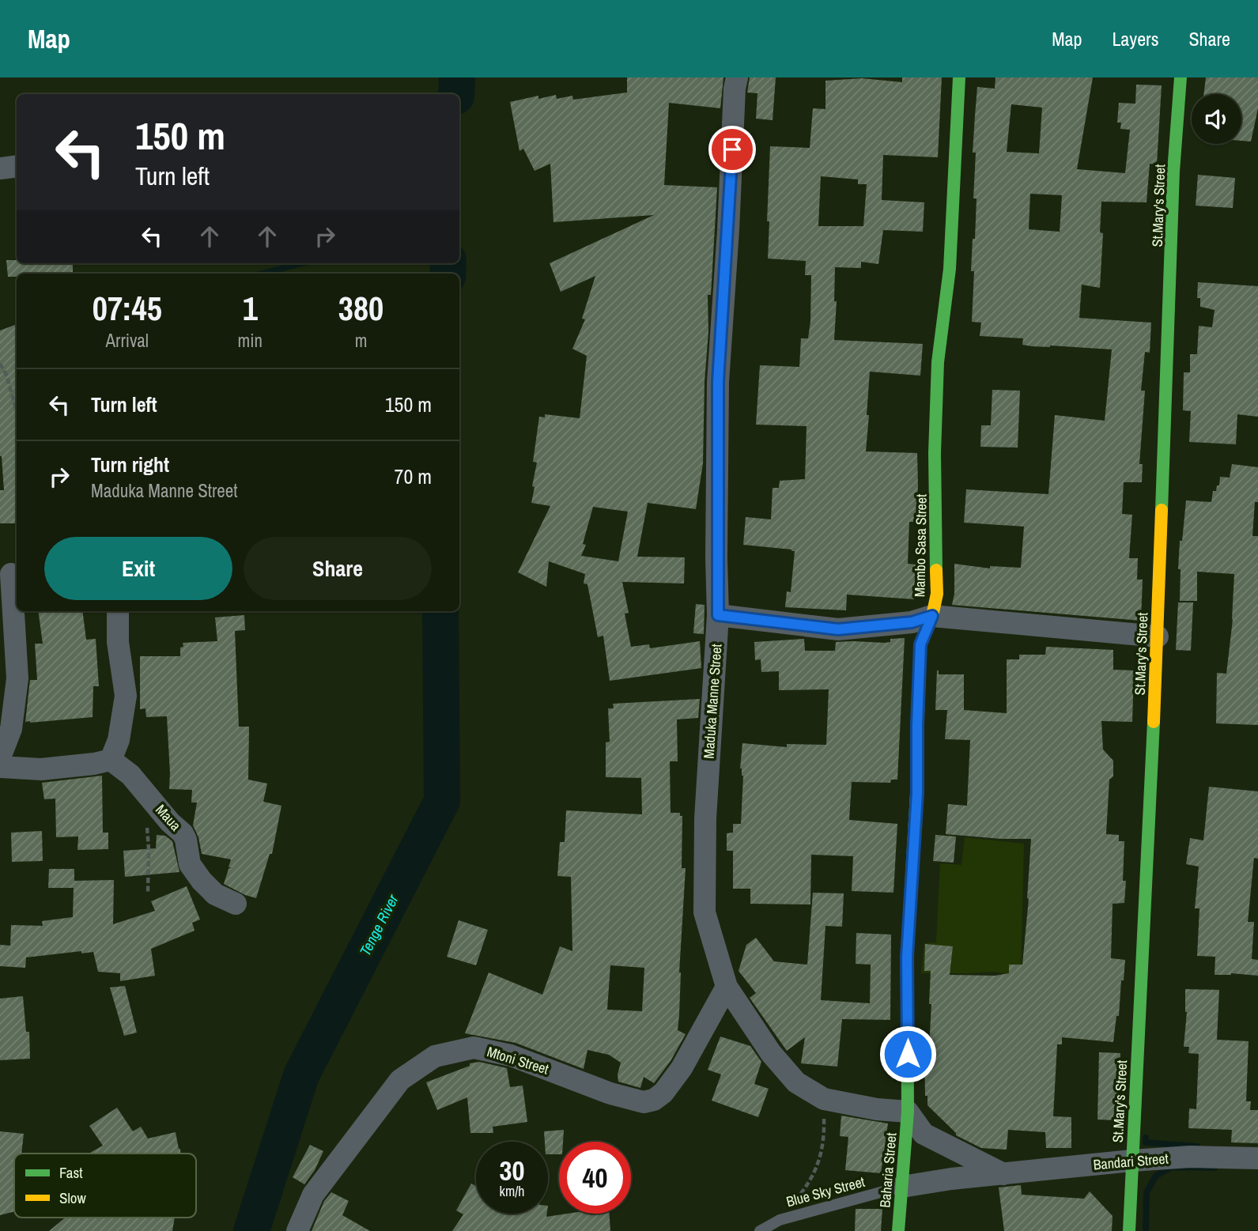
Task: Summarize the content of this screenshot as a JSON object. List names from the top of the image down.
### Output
{
  "streets": {
    "street": [
      "St.Mary's Street",
      "Mambo Sasa Street",
      "Maduka Manne Street",
      "Maua",
      "Mtoni Street",
      "Bandari Street",
      "Baharia Street"
    ],
    "lane": ["Blue Sky Street"]
  },
  "crossings": [
    ["St.Mary's Street", "Bandari Street"],
    ["Mambo Sasa Street", "Maduka Manne Street"],
    ["Mambo Sasa Street", "Baharia Street"],
    ["Maduka Manne Street", "Mtoni Street"],
    ["Maduka Manne Street", "Baharia Street"],
    ["Bandari Street", "Baharia Street"],
    ["Bandari Street", "Blue Sky Street"],
    ["Baharia Street", "Blue Sky Street"]
  ],
  "water": ["Tenge River"],
  "legend": ["Fast", "Slow"],
  "page": {
    "header": "Map",
    "nav": ["Map", "Layers", "Share"],
    "turn": ["150 m", "Turn left"],
    "eta": [
      "07:45",
      "Arrival",
      "1",
      "min",
      "380",
      "m"
    ],
    "list": [
      {
        "name": "Turn left",
        "value": "150 m"
      },
      {
        "name": "Turn right",
        "note": "Maduka Manne Street",
        "value": "70 m"
      }
    ],
    "buttons": ["Exit", "Share"],
    "speed": "30 km/h",
    "limit": "40"
  }
}
